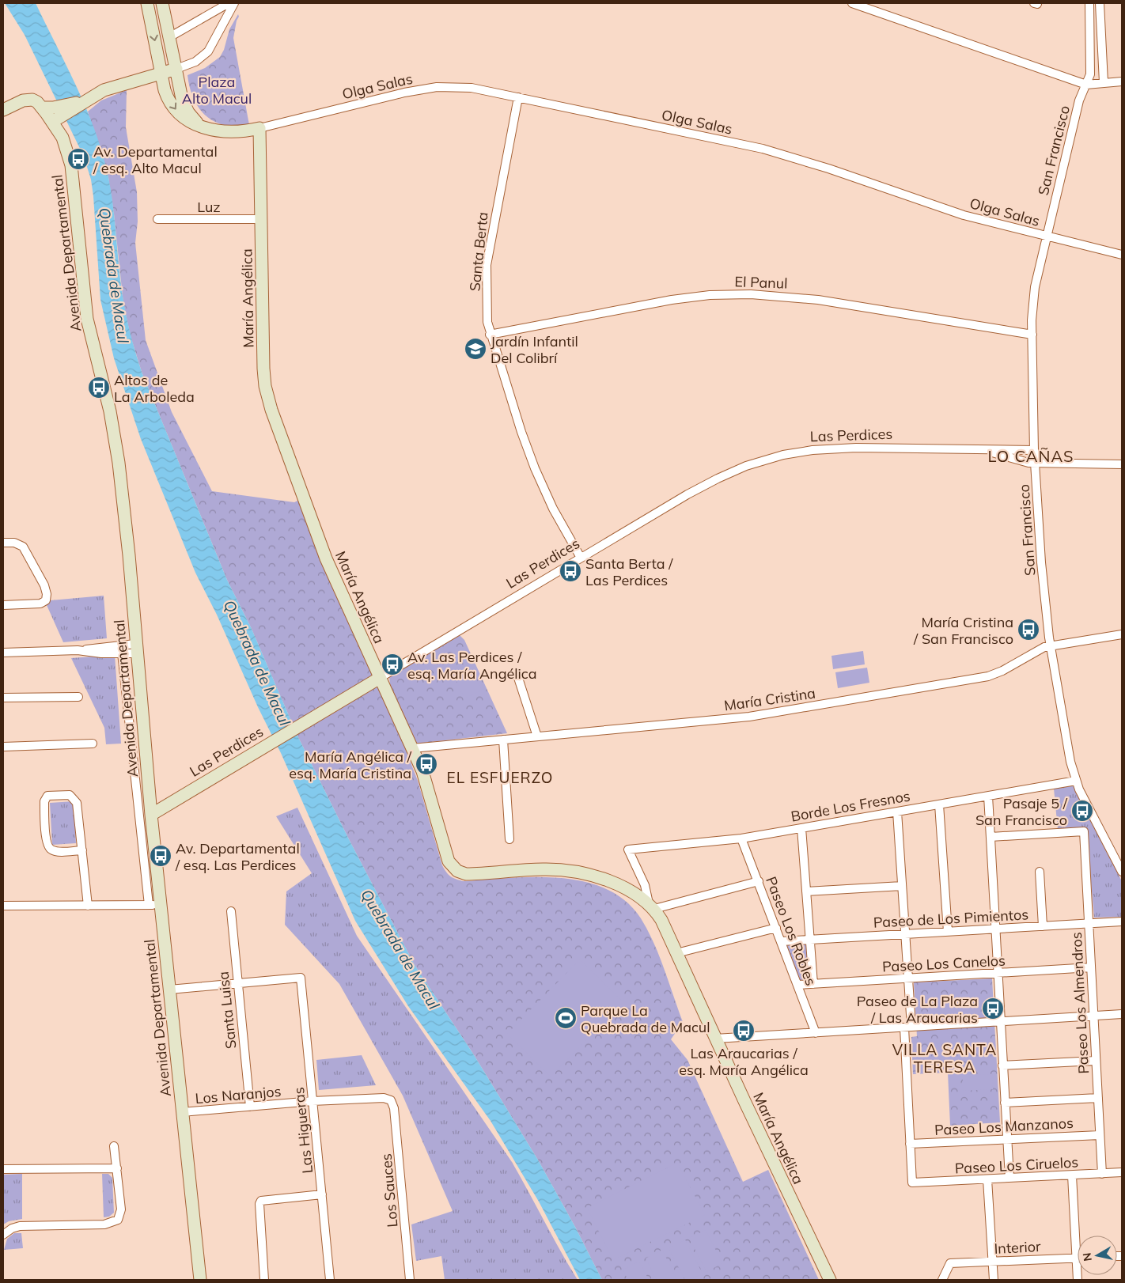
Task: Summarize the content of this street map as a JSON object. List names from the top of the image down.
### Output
{
  "streets": {
    "street": [
      "Olga Salas",
      "San Francisco",
      "Luz",
      "Santa Berta",
      "Avenida Departamental",
      "El Panul",
      "María Angélica",
      "Las Perdices",
      "María Cristina",
      "Borde Los Fresnos",
      "Paseo de Los Pimientos",
      "Paseo Los Robles",
      "Paseo Los Canelos",
      "Paseo Los Almendros",
      "Santa Luisa",
      "Los Naranjos",
      "Paseo Los Manzanos",
      "Las Higueras",
      "Paseo Los Ciruelos",
      "Los Sauces",
      "Interior"
    ]
  },
  "crossings": [
    ["Olga Salas", "San Francisco"],
    ["Olga Salas", "Santa Berta"],
    ["Olga Salas", "María Angélica"],
    ["San Francisco", "El Panul"],
    ["San Francisco", "Las Perdices"],
    ["San Francisco", "María Cristina"],
    ["San Francisco", "Borde Los Fresnos"],
    ["Luz", "María Angélica"],
    ["Santa Berta", "El Panul"],
    ["Santa Berta", "Las Perdices"],
    ["Avenida Departamental", "Las Perdices"],
    ["Avenida Departamental", "Los Naranjos"],
    ["María Angélica", "Las Perdices"],
    ["María Angélica", "María Cristina"],
    ["María Angélica", "Borde Los Fresnos"],
    ["Borde Los Fresnos", "Paseo Los Robles"],
    ["Paseo de Los Pimientos", "Paseo Los Robles"],
    ["Paseo de Los Pimientos", "Paseo Los Almendros"],
    ["Paseo Los Robles", "Paseo Los Canelos"],
    ["Paseo Los Canelos", "Paseo Los Almendros"],
    ["Paseo Los Almendros", "Paseo Los Manzanos"],
    ["Paseo Los Almendros", "Paseo Los Ciruelos"],
    ["Santa Luisa", "Los Naranjos"],
    ["Santa Luisa", "Las Higueras"],
    ["Los Naranjos", "Las Higueras"],
    ["Los Naranjos", "Los Sauces"],
    ["Paseo Los Manzanos", "Paseo Los Ciruelos"]
  ],
  "districts": ["LO CAÑAS", "EL ESFUERZO", "VILLA SANTA TERESA"],
  "water": ["Quebrada de Macul"],
  "parks": ["Plaza Alto Macul"],
  "places": {
    "bus stop": [
      "Av. Departamental / esq. Alto Macul",
      "Altos de La Arboleda",
      "Santa Berta / Las Perdices",
      "María Cristina / San Francisco",
      "Av. Las Perdices / esq. María Angélica",
      "María Angélica / esq. María Cristina",
      "Pasaje 5 / San Francisco",
      "Av. Departamental / esq. Las Perdices",
      "Paseo de La Plaza / Las Araucarias",
      "Las Araucarias / esq. María Angélica"
    ],
    "school or university": ["Jardín Infantil Del Colibrí"],
    "sports": ["Parque La Quebrada de Macul"]
  },
  "north": "left"
}
